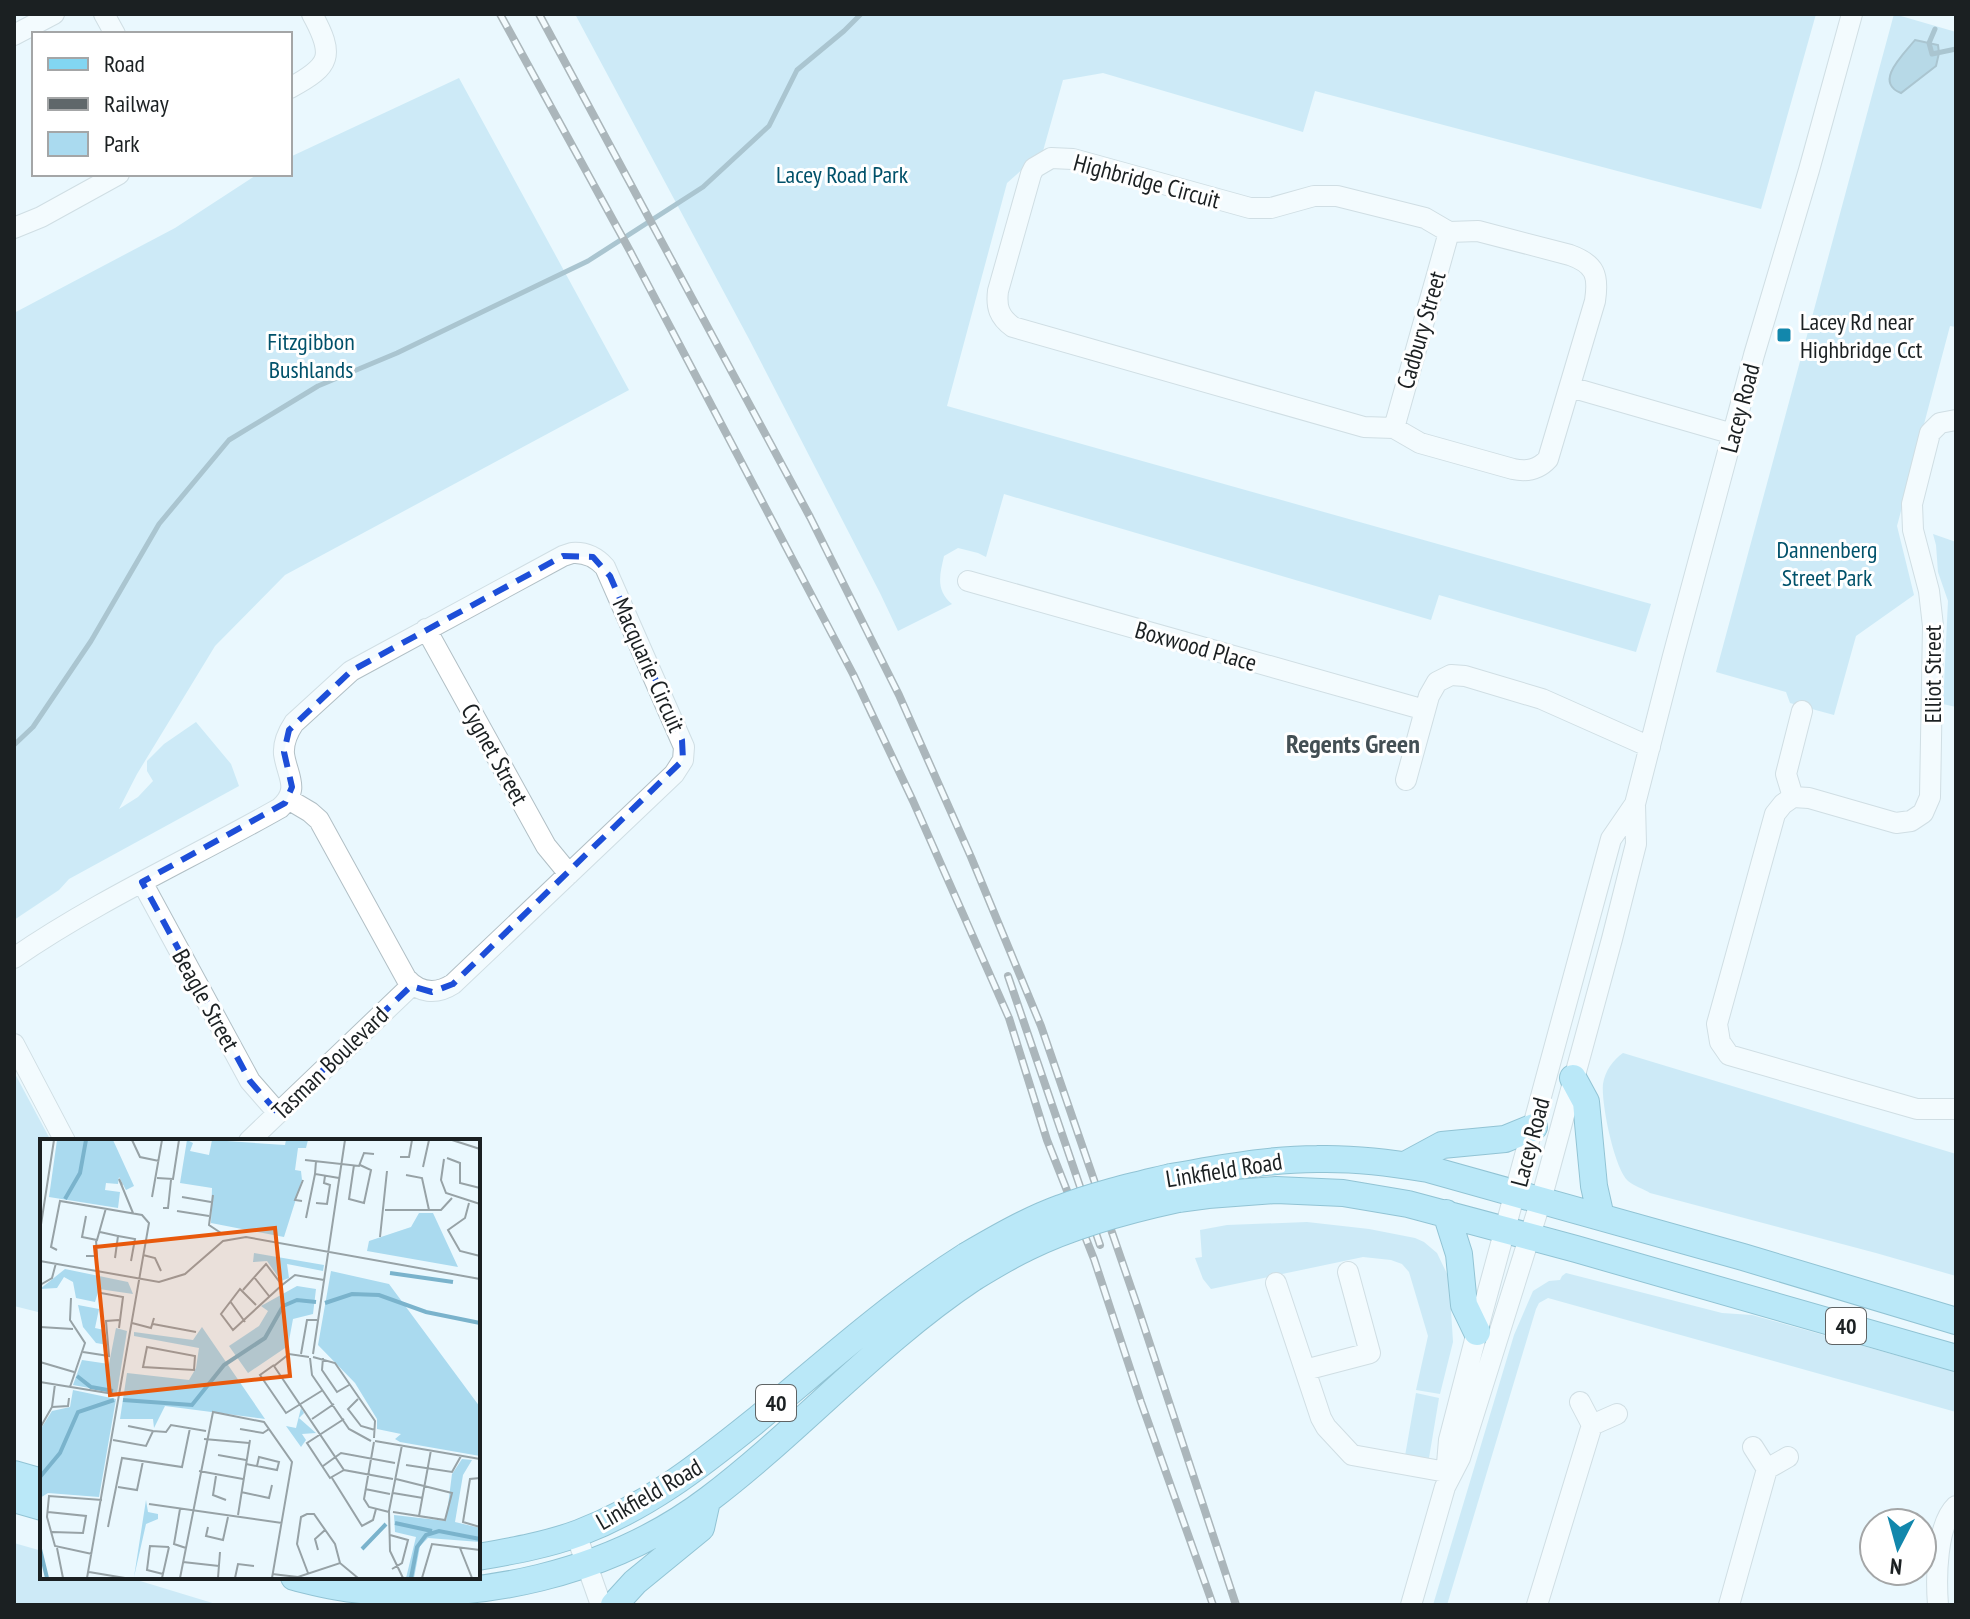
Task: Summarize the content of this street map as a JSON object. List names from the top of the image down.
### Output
{
  "streets": {
    "main road": ["Linkfield Road", "40"],
    "street": [
      "Highbridge Circuit",
      "Cadbury Street",
      "Lacey Road",
      "Boxwood Place",
      "Macquarie Circuit",
      "Elliot Street",
      "Cygnet Street",
      "Beagle Street",
      "Tasman Boulevard"
    ]
  },
  "crossings": [
    ["Highbridge Circuit", "Cadbury Street"],
    ["Lacey Road", "Linkfield Road"],
    ["Macquarie Circuit", "Cygnet Street"],
    ["Macquarie Circuit", "Tasman Boulevard"],
    ["Beagle Street", "Tasman Boulevard"],
    ["Linkfield Road", "40"]
  ],
  "districts": ["Regents Green"],
  "parks": ["Lacey Road Park", "Fitzgibbon Bushlands", "Dannenberg Street Park"],
  "places": {
    "transit": ["Lacey Rd near Highbridge Cct"]
  },
  "legend": ["Road", "Railway", "Park"],
  "north": "bottom"
}
